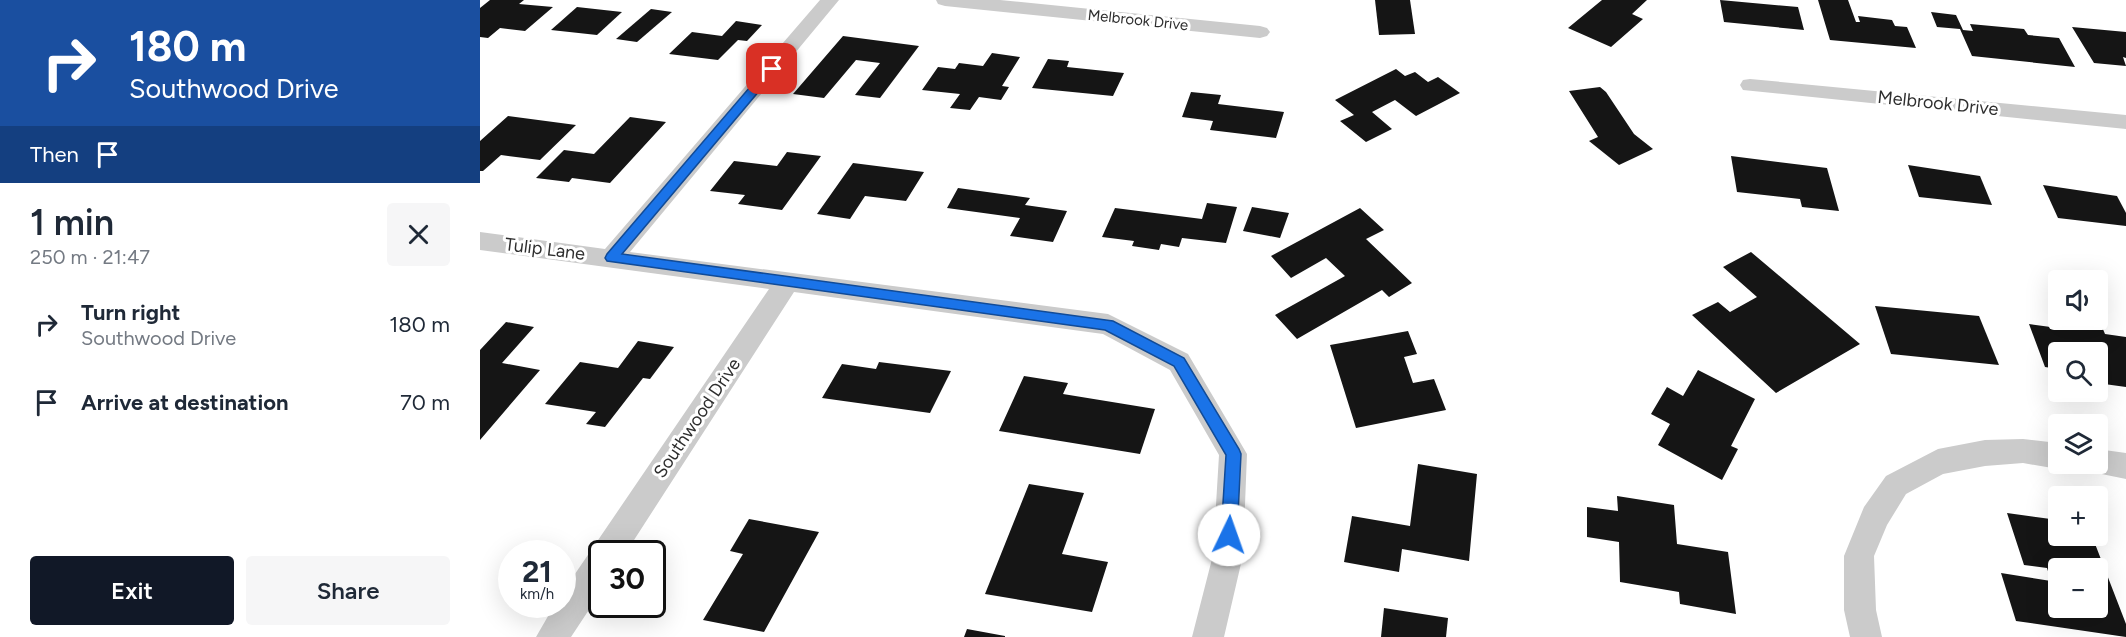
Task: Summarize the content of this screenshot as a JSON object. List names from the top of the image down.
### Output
{
  "streets": {
    "street": ["Melbrook Drive", "Tulip Lane", "Southwood Drive"]
  },
  "crossings": [
    ["Tulip Lane", "Southwood Drive"]
  ],
  "page": {
    "turn": ["180 m", "Southwood Drive"],
    "then": "Then",
    "heading": ["1 min", "250 m · 21:47"],
    "map_buttons": ["+", "−"],
    "list": [
      {
        "name": "Turn right",
        "note": "Southwood Drive",
        "value": "180 m"
      },
      {
        "name": "Arrive at destination",
        "value": "70 m"
      }
    ],
    "speed": "21 km/h",
    "limit": "30",
    "buttons": ["Exit", "Share"]
  }
}
